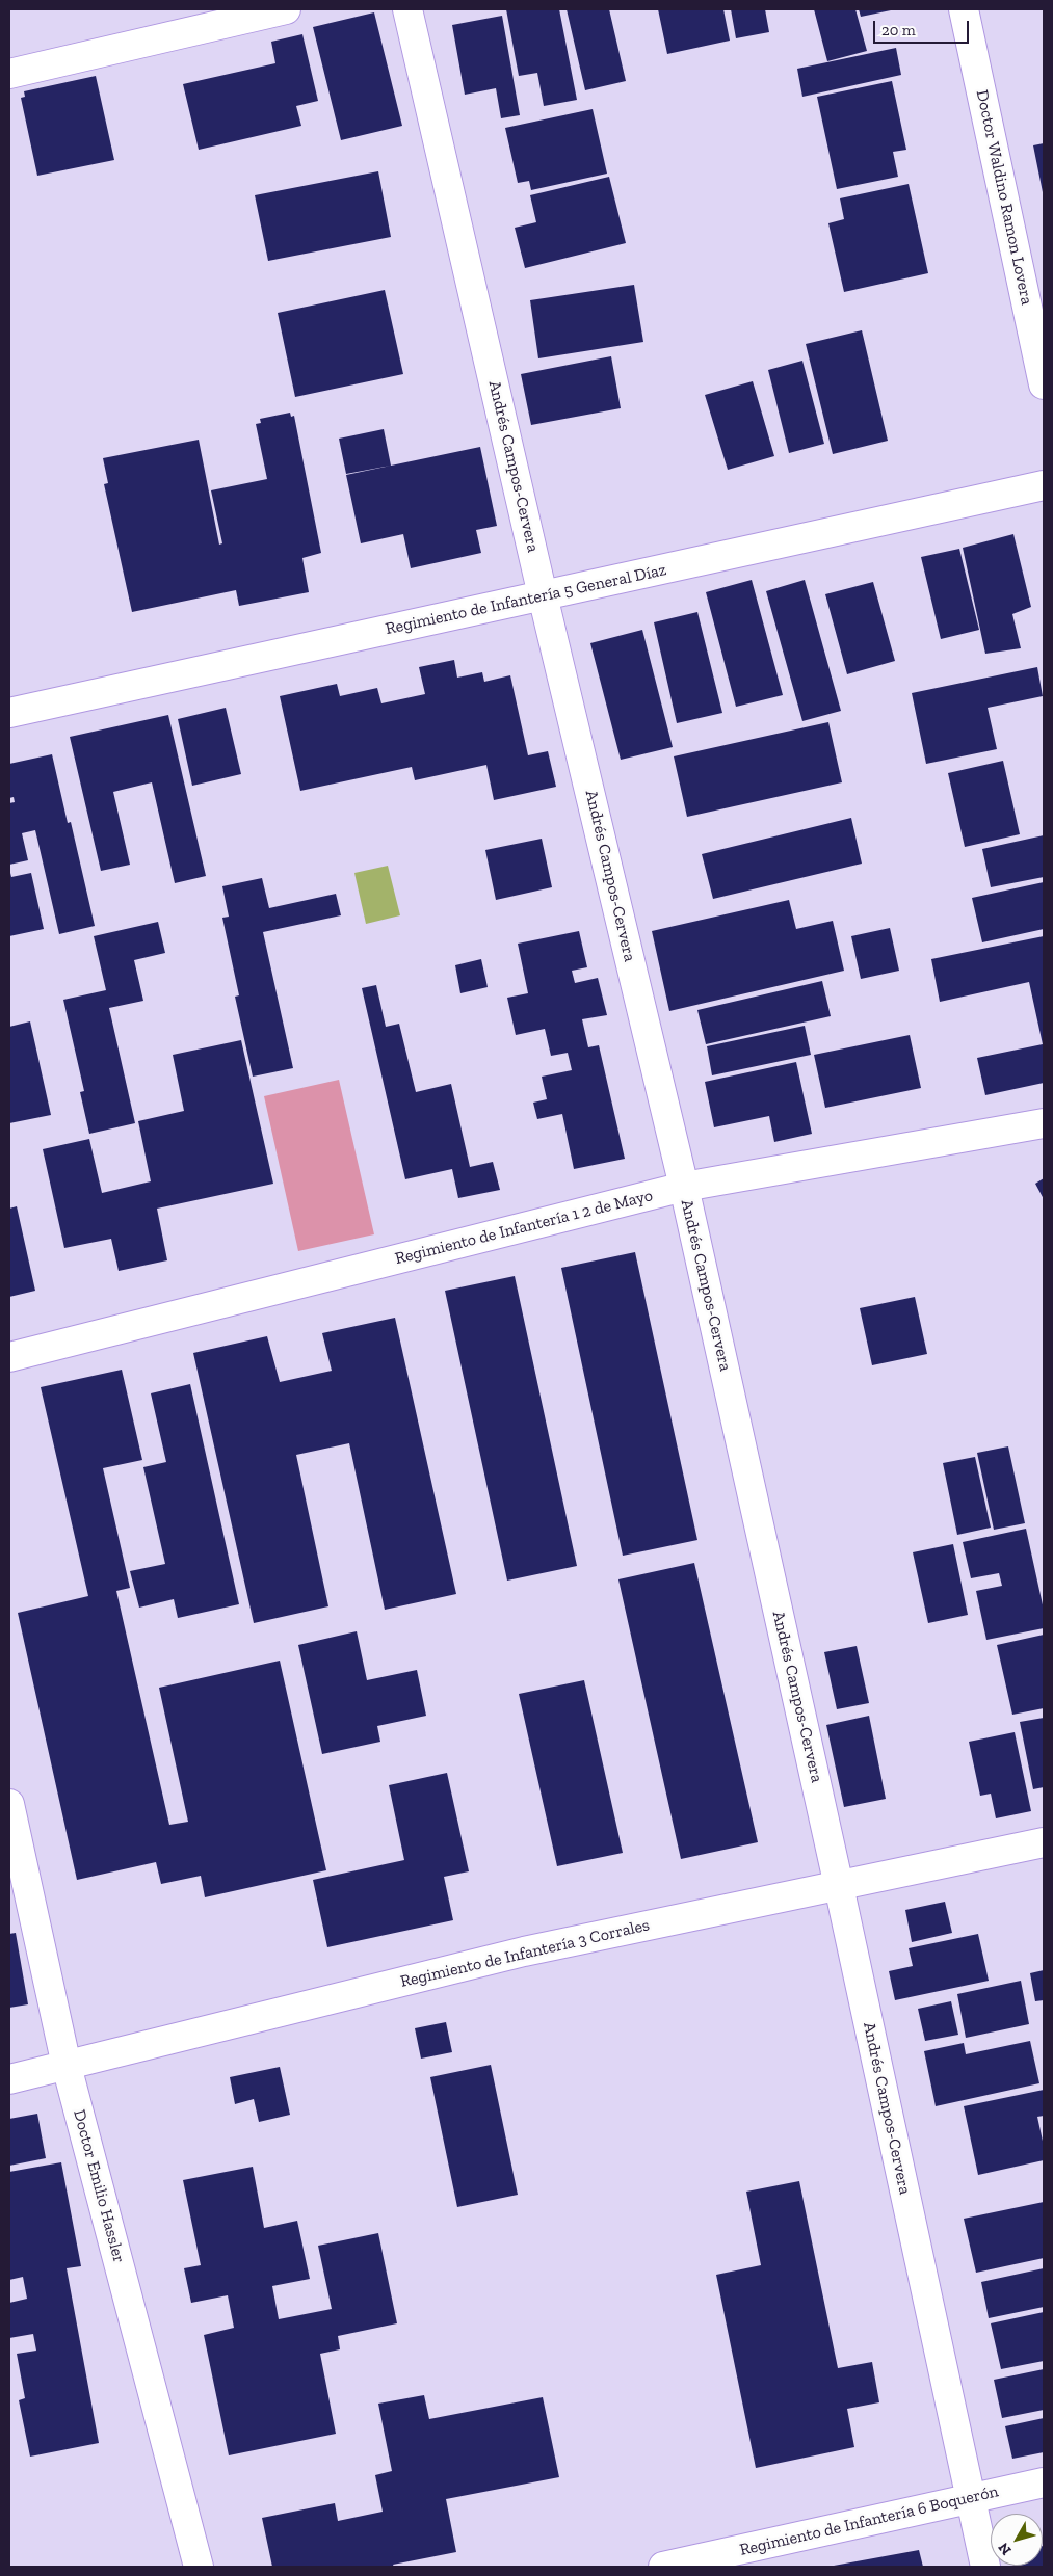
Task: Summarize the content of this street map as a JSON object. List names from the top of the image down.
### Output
{
  "streets": {
    "street": [
      "Doctor Waldino Ramon Lovera",
      "Andrés Campos-Cervera",
      "Regimiento de Infantería 5 General Díaz",
      "Regimiento de Infantería 1 2 de Mayo",
      "Regimiento de Infantería 3 Corrales",
      "Doctor Emilio Hassler",
      "Regimiento de Infantería 6 Boquerón"
    ]
  },
  "crossings": [
    ["Andrés Campos-Cervera", "Regimiento de Infantería 5 General Díaz"],
    ["Andrés Campos-Cervera", "Regimiento de Infantería 1 2 de Mayo"],
    ["Andrés Campos-Cervera", "Regimiento de Infantería 3 Corrales"],
    ["Andrés Campos-Cervera", "Regimiento de Infantería 6 Boquerón"],
    ["Regimiento de Infantería 3 Corrales", "Doctor Emilio Hassler"]
  ],
  "scale_bar": "20 m",
  "north": "bottom left"
}
